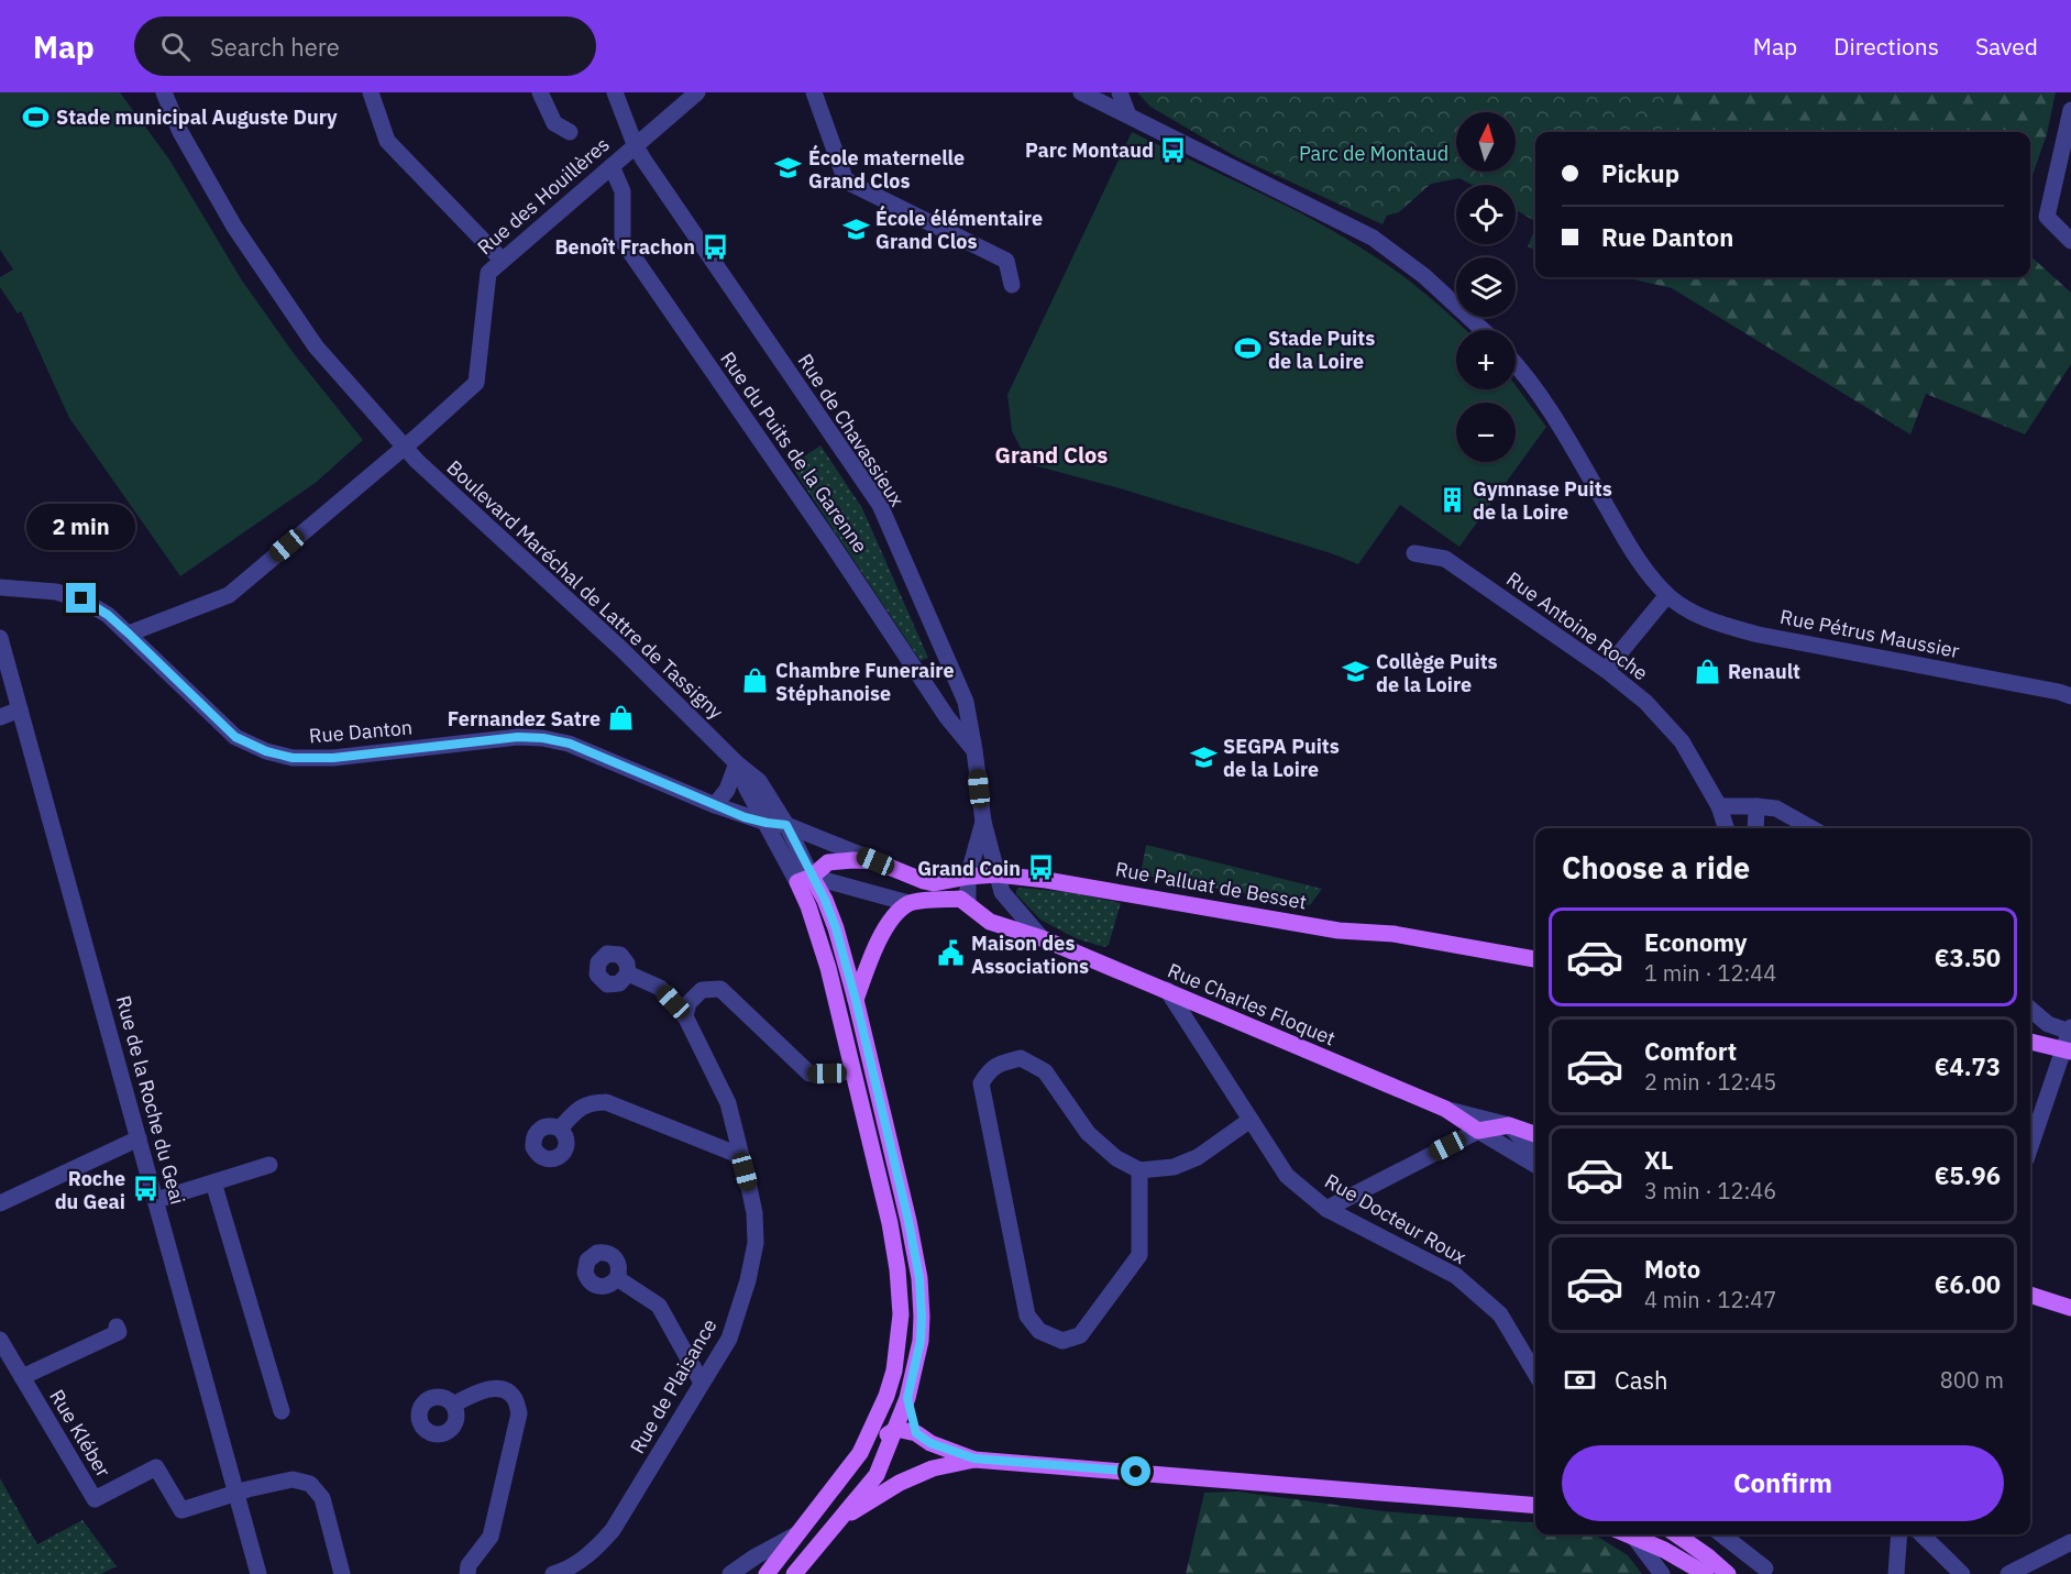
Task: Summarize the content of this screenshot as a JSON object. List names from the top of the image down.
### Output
{
  "streets": {
    "main road": ["Boulevard Maréchal de Lattre de Tassigny", "Rue Palluat de Besset", "Rue Charles Floquet"],
    "street": [
      "Rue des Houillères",
      "Rue de Chavassieux",
      "Rue du Puits de la Garenne",
      "Rue Antoine Roche",
      "Rue Pétrus Maussier",
      "Rue Danton",
      "Rue de la Roche du Geai",
      "Rue Docteur Roux",
      "Rue de Plaisance",
      "Rue Kléber"
    ]
  },
  "crossings": [
    ["Rue des Houillères", "Rue de Chavassieux"],
    ["Rue des Houillères", "Rue du Puits de la Garenne"],
    ["Rue des Houillères", "Boulevard Maréchal de Lattre de Tassigny"],
    ["Rue des Houillères", "Rue Danton"],
    ["Rue de Chavassieux", "Rue du Puits de la Garenne"],
    ["Rue de Chavassieux", "Rue Palluat de Besset"],
    ["Rue de Chavassieux", "Rue Charles Floquet"],
    ["Boulevard Maréchal de Lattre de Tassigny", "Rue Danton"],
    ["Rue Danton", "Rue Palluat de Besset"],
    ["Rue Palluat de Besset", "Rue Charles Floquet"],
    ["Rue Charles Floquet", "Rue Docteur Roux"],
    ["Rue de la Roche du Geai", "Rue Kléber"]
  ],
  "districts": ["Grand Clos"],
  "parks": ["Parc de Montaud"],
  "places": {
    "sports": ["Stade municipal Auguste Dury", "Stade Puits de la Loire"],
    "bus stop": [
      "Parc Montaud",
      "Benoît Frachon",
      "Grand Coin",
      "Roche du Geai"
    ],
    "school or university": [
      "École maternelle Grand Clos",
      "École élémentaire Grand Clos",
      "Collège Puits de la Loire",
      "SEGPA Puits de la Loire"
    ],
    "building": ["Gymnase Puits de la Loire"],
    "shop": ["Renault", "Chambre Funeraire Stéphanoise", "Fernandez Satre"],
    "public building": ["Maison des Associations"]
  },
  "north": "top",
  "page": {
    "header": "Map",
    "search": "Search here",
    "nav": ["Map", "Directions", "Saved"],
    "map_buttons": ["+", "−"],
    "banner": ["Pickup", "Rue Danton"],
    "bubble": "2 min",
    "heading": "Choose a ride",
    "list": [
      {
        "name": "Economy",
        "note": "1 min · 12:44",
        "value": "€3.50"
      },
      {
        "name": "Comfort",
        "note": "2 min · 12:45",
        "value": "€4.73"
      },
      {
        "name": "XL",
        "note": "3 min · 12:46",
        "value": "€5.96"
      },
      {
        "name": "Moto",
        "note": "4 min · 12:47",
        "value": "€6.00"
      }
    ],
    "pay": ["Cash", "800 m"],
    "buttons": "Confirm"
  }
}
